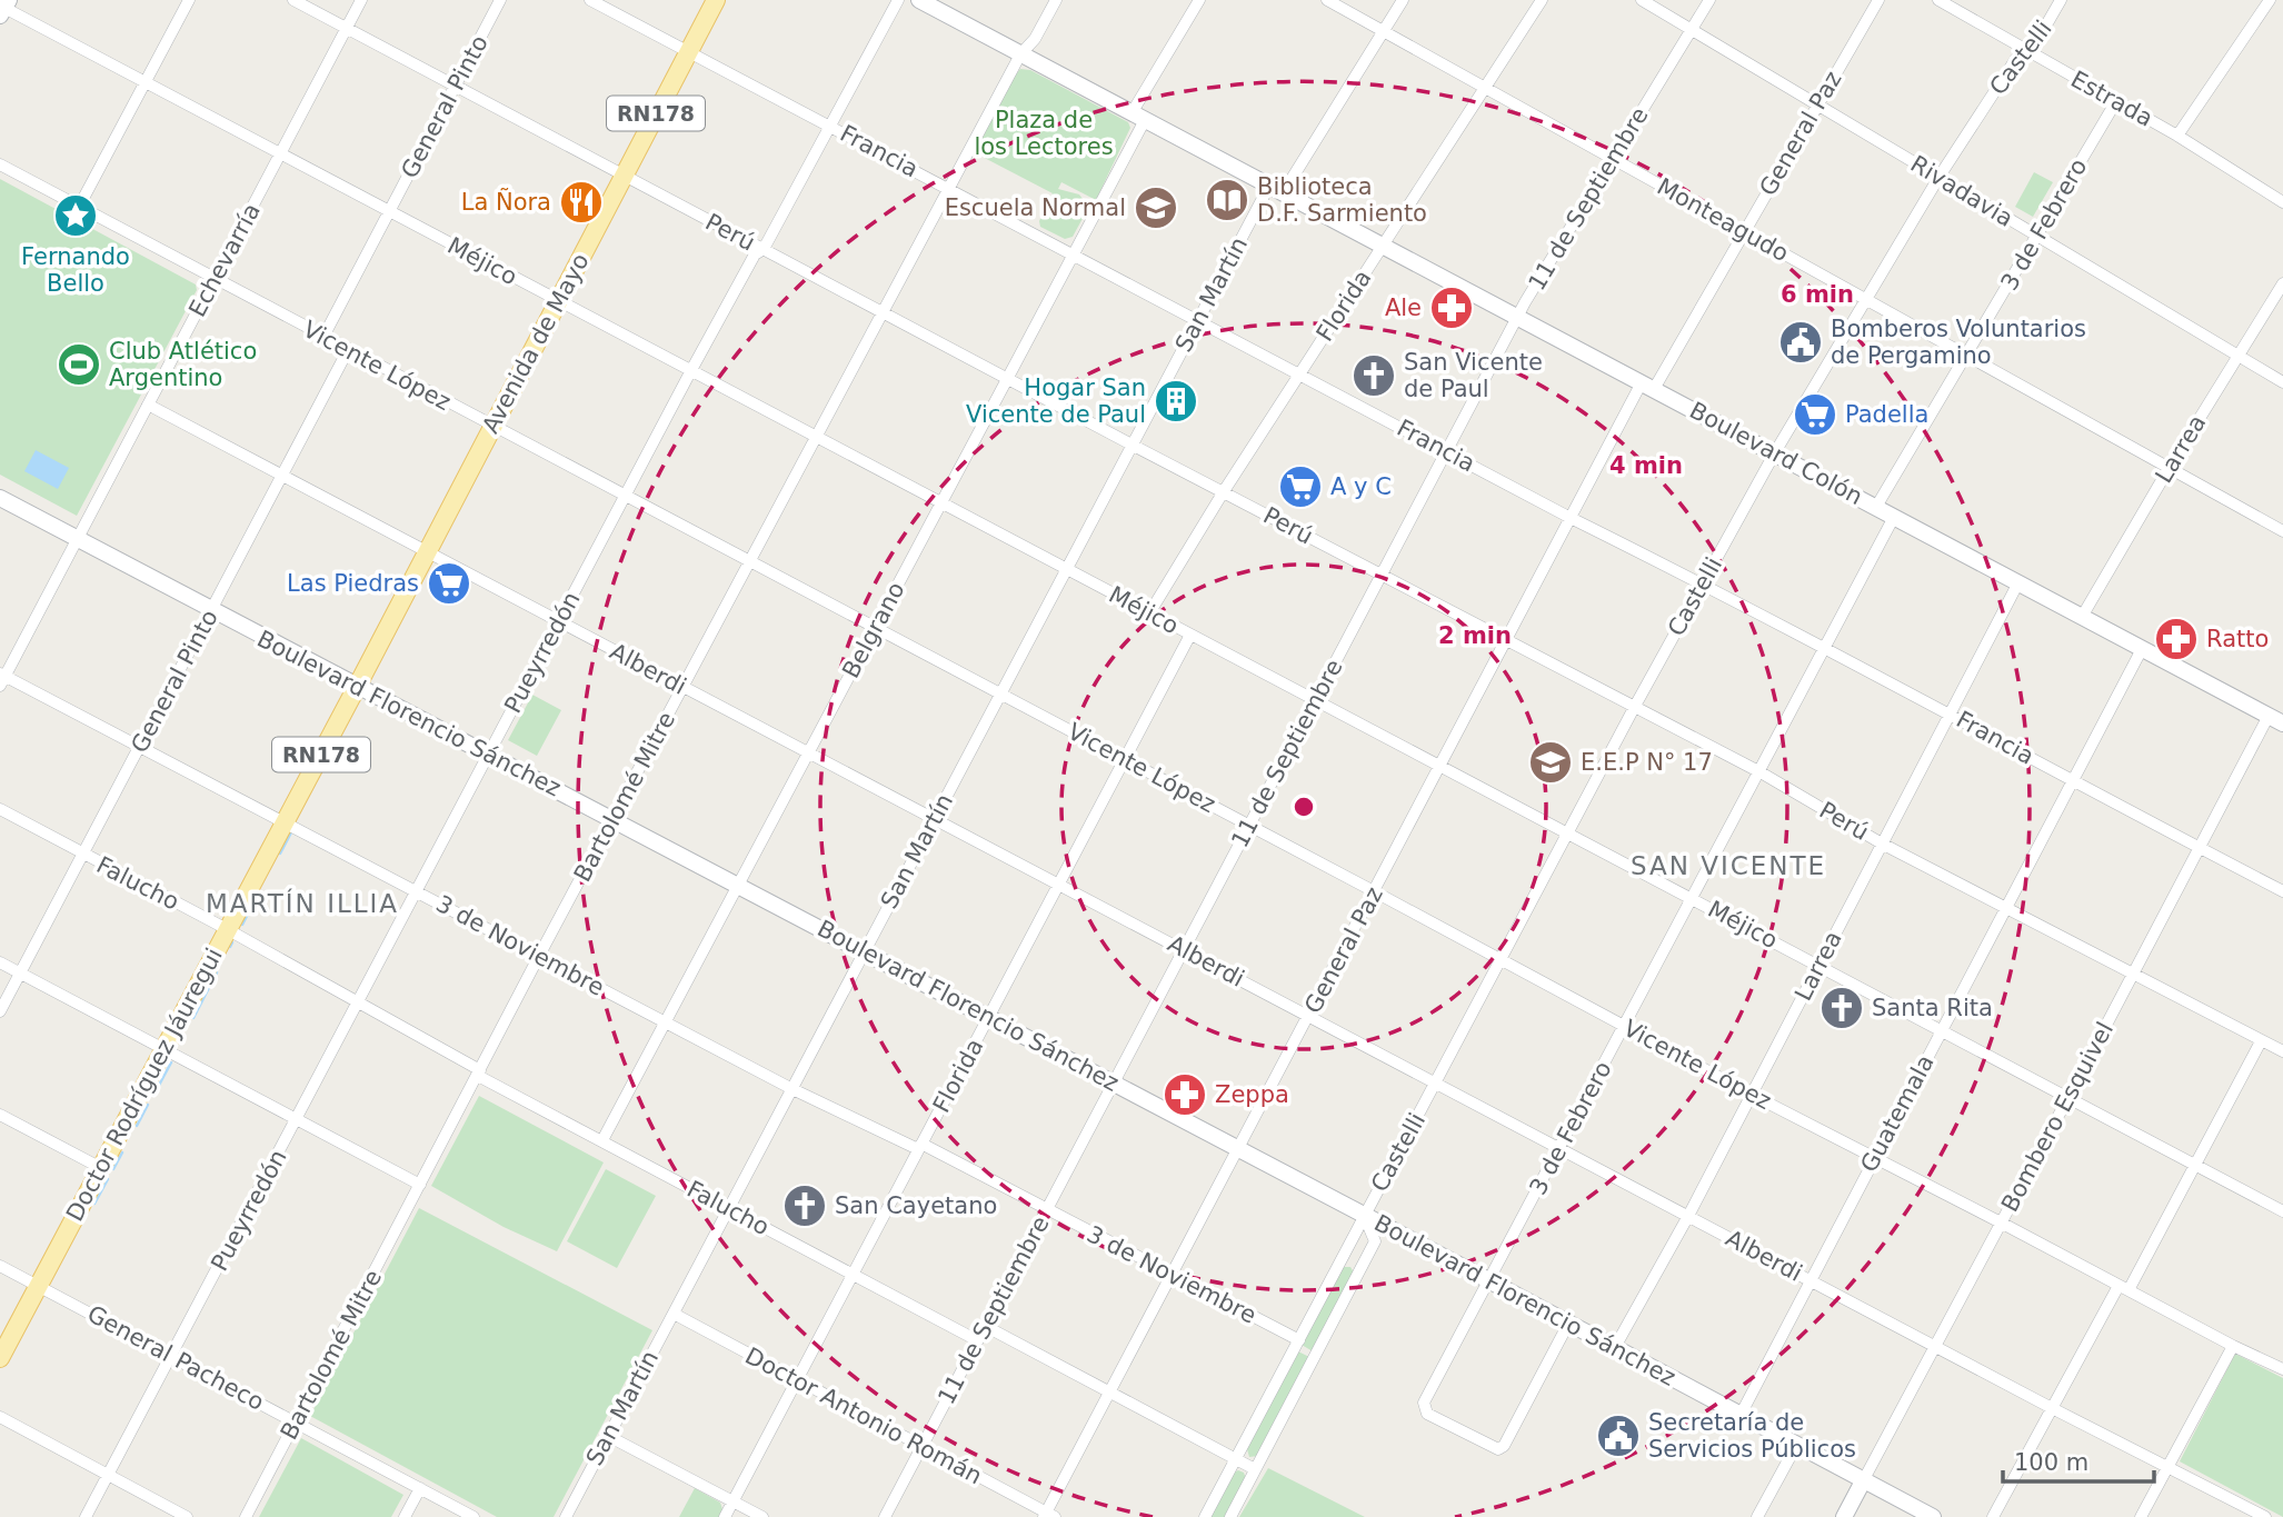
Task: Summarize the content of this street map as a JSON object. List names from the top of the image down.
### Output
{
  "streets": {
    "main road": [
      "RN178",
      "Avenida de Mayo",
      "Boulevard Colón",
      "Boulevard Florencio Sánchez",
      "Doctor Rodríguez Jáuregui",
      "Bombero Esquivel"
    ],
    "street": [
      "Castelli",
      "Estrada",
      "General Pinto",
      "General Paz",
      "Francia",
      "Rivadavia",
      "11 de Septiembre",
      "Monteagudo",
      "3 de Febrero",
      "Perú",
      "Echevarría",
      "Méjico",
      "San Martín",
      "Florida",
      "Vicente López",
      "Larrea",
      "Belgrano",
      "Pueyrredón",
      "Alberdi",
      "Bartolomé Mitre",
      "Falucho",
      "3 de Noviembre",
      "Guatemala",
      "General Pacheco",
      "Doctor Antonio Román"
    ]
  },
  "crossings": [
    ["Castelli", "Estrada"],
    ["Castelli", "Francia"],
    ["Castelli", "Rivadavia"],
    ["Castelli", "Monteagudo"],
    ["Castelli", "Perú"],
    ["Castelli", "Méjico"],
    ["Castelli", "Vicente López"],
    ["Castelli", "Boulevard Colón"],
    ["Castelli", "Alberdi"],
    ["Castelli", "Boulevard Florencio Sánchez"],
    ["Castelli", "3 de Noviembre"],
    ["Estrada", "3 de Febrero"],
    ["General Pinto", "Perú"],
    ["General Pinto", "Méjico"],
    ["General Pinto", "Vicente López"],
    ["General Pinto", "Alberdi"],
    ["General Pinto", "Boulevard Florencio Sánchez"],
    ["General Pinto", "Falucho"],
    ["General Pinto", "3 de Noviembre"],
    ["General Paz", "Francia"],
    ["General Paz", "Rivadavia"],
    ["General Paz", "Monteagudo"],
    ["General Paz", "Perú"],
    ["General Paz", "Méjico"],
    ["General Paz", "Vicente López"],
    ["General Paz", "Boulevard Colón"],
    ["General Paz", "Alberdi"],
    ["General Paz", "Boulevard Florencio Sánchez"],
    ["General Paz", "3 de Noviembre"],
    ["General Paz", "Doctor Antonio Román"],
    ["Francia", "11 de Septiembre"],
    ["Francia", "3 de Febrero"],
    ["Francia", "San Martín"],
    ["Francia", "Florida"],
    ["Francia", "Avenida de Mayo"],
    ["Francia", "Larrea"],
    ["Francia", "Belgrano"],
    ["Francia", "Pueyrredón"],
    ["Francia", "Bartolomé Mitre"],
    ["Francia", "Guatemala"],
    ["Francia", "Bombero Esquivel"],
    ["Rivadavia", "11 de Septiembre"],
    ["Rivadavia", "3 de Febrero"],
    ["Rivadavia", "Larrea"],
    ["11 de Septiembre", "Monteagudo"],
    ["11 de Septiembre", "Perú"],
    ["11 de Septiembre", "Méjico"],
    ["11 de Septiembre", "Vicente López"],
    ["11 de Septiembre", "Boulevard Colón"],
    ["11 de Septiembre", "Alberdi"],
    ["11 de Septiembre", "Boulevard Florencio Sánchez"],
    ["11 de Septiembre", "Falucho"],
    ["11 de Septiembre", "3 de Noviembre"],
    ["11 de Septiembre", "Doctor Antonio Román"],
    ["Monteagudo", "3 de Febrero"],
    ["Monteagudo", "San Martín"],
    ["Monteagudo", "Florida"],
    ["Monteagudo", "Larrea"],
    ["3 de Febrero", "Perú"],
    ["3 de Febrero", "Méjico"],
    ["3 de Febrero", "Vicente López"],
    ["3 de Febrero", "Boulevard Colón"],
    ["3 de Febrero", "Alberdi"],
    ["3 de Febrero", "Boulevard Florencio Sánchez"],
    ["Perú", "Echevarría"],
    ["Perú", "San Martín"],
    ["Perú", "Florida"],
    ["Perú", "Avenida de Mayo"],
    ["Perú", "Larrea"],
    ["Perú", "Belgrano"],
    ["Perú", "Pueyrredón"],
    ["Perú", "Bartolomé Mitre"],
    ["Perú", "Guatemala"],
    ["Perú", "Bombero Esquivel"],
    ["Echevarría", "Méjico"],
    ["Echevarría", "Vicente López"],
    ["Echevarría", "Alberdi"],
    ["Echevarría", "Boulevard Florencio Sánchez"],
    ["Echevarría", "3 de Noviembre"],
    ["Méjico", "San Martín"],
    ["Méjico", "Florida"],
    ["Méjico", "Avenida de Mayo"],
    ["Méjico", "Larrea"],
    ["Méjico", "Belgrano"],
    ["Méjico", "Pueyrredón"],
    ["Méjico", "Bartolomé Mitre"],
    ["Méjico", "Guatemala"],
    ["Méjico", "Bombero Esquivel"],
    ["San Martín", "Vicente López"],
    ["San Martín", "Boulevard Colón"],
    ["San Martín", "Alberdi"],
    ["San Martín", "Boulevard Florencio Sánchez"],
    ["San Martín", "Falucho"],
    ["San Martín", "3 de Noviembre"],
    ["San Martín", "Doctor Antonio Román"],
    ["Florida", "Vicente López"],
    ["Florida", "Boulevard Colón"],
    ["Florida", "Alberdi"],
    ["Florida", "Boulevard Florencio Sánchez"],
    ["Florida", "Falucho"],
    ["Florida", "3 de Noviembre"],
    ["Florida", "Doctor Antonio Román"],
    ["Avenida de Mayo", "Vicente López"],
    ["Avenida de Mayo", "Alberdi"],
    ["Avenida de Mayo", "Boulevard Florencio Sánchez"],
    ["Avenida de Mayo", "Doctor Rodríguez Jáuregui"],
    ["Vicente López", "Larrea"],
    ["Vicente López", "Belgrano"],
    ["Vicente López", "Pueyrredón"],
    ["Vicente López", "Bartolomé Mitre"],
    ["Vicente López", "Guatemala"],
    ["Vicente López", "Bombero Esquivel"],
    ["Larrea", "Boulevard Colón"],
    ["Larrea", "Alberdi"],
    ["Larrea", "Boulevard Florencio Sánchez"],
    ["Boulevard Colón", "Belgrano"],
    ["Boulevard Colón", "Guatemala"],
    ["Boulevard Colón", "Bombero Esquivel"],
    ["Belgrano", "Alberdi"],
    ["Belgrano", "Boulevard Florencio Sánchez"],
    ["Belgrano", "Falucho"],
    ["Belgrano", "3 de Noviembre"],
    ["Pueyrredón", "Alberdi"],
    ["Pueyrredón", "Boulevard Florencio Sánchez"],
    ["Pueyrredón", "Falucho"],
    ["Pueyrredón", "3 de Noviembre"],
    ["Pueyrredón", "General Pacheco"],
    ["Alberdi", "Bartolomé Mitre"],
    ["Alberdi", "Guatemala"],
    ["Alberdi", "Bombero Esquivel"],
    ["Boulevard Florencio Sánchez", "Bartolomé Mitre"],
    ["Boulevard Florencio Sánchez", "Doctor Rodríguez Jáuregui"],
    ["Boulevard Florencio Sánchez", "Guatemala"],
    ["Boulevard Florencio Sánchez", "Bombero Esquivel"],
    ["Bartolomé Mitre", "Falucho"],
    ["Bartolomé Mitre", "3 de Noviembre"],
    ["Bartolomé Mitre", "General Pacheco"],
    ["Falucho", "Doctor Rodríguez Jáuregui"],
    ["3 de Noviembre", "Doctor Rodríguez Jáuregui"],
    ["Doctor Rodríguez Jáuregui", "General Pacheco"]
  ],
  "districts": ["SAN VICENTE", "MARTÍN ILLIA"],
  "parks": ["Plaza de los Lectores"],
  "places": {
    "library": ["Biblioteca D.F. Sarmiento"],
    "restaurant": ["La Ñora"],
    "school or university": ["Escuela Normal", "E.E.P N° 17"],
    "place": ["Fernando Bello"],
    "pharmacy": ["Ale", "Ratto", "Zeppa"],
    "public building": ["Bomberos Voluntarios de Pergamino", "Secretaría de Servicios Públicos"],
    "sports": ["Club Atlético Argentino"],
    "church": ["San Vicente de Paul", "Santa Rita", "San Cayetano"],
    "building": ["Hogar San Vicente de Paul"],
    "supermarket": ["Padella", "A y C", "Las Piedras"]
  },
  "scale_bar": "100 m",
  "rings": ["6 min", "4 min", "2 min"]
}
